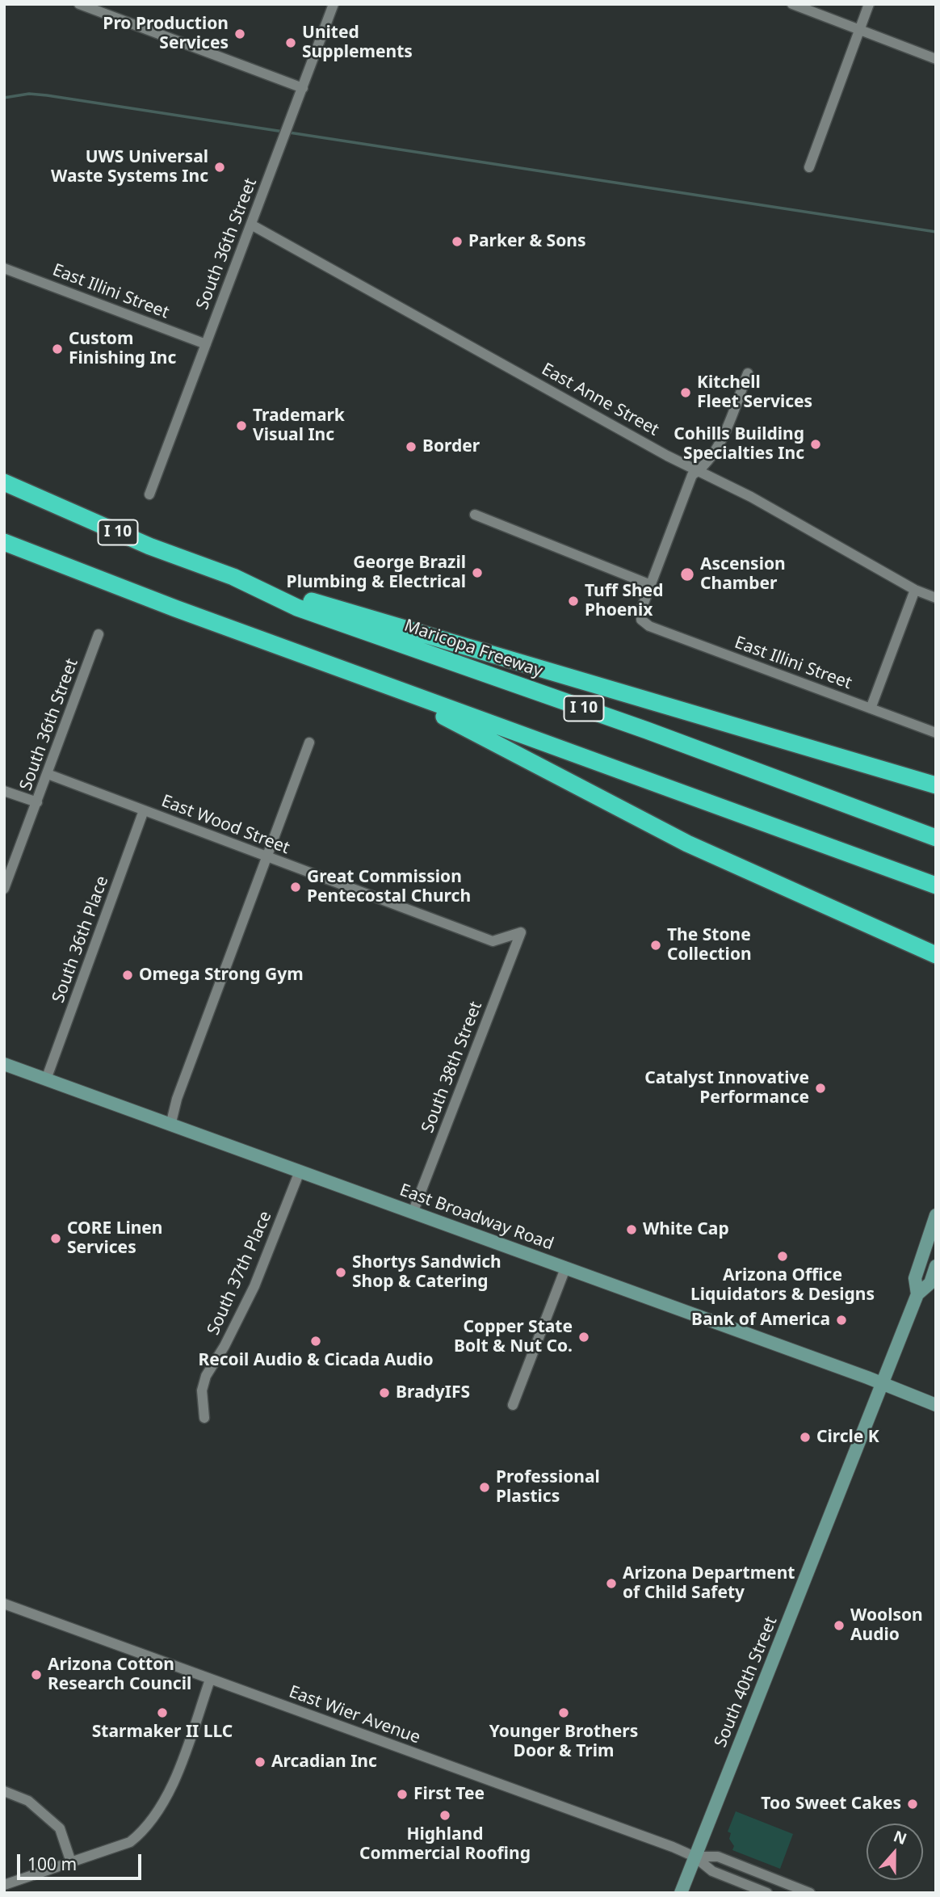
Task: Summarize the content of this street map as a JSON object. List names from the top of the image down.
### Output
{
  "streets": {
    "highway": ["I 10", "Maricopa Freeway"],
    "main road": ["East Broadway Road", "South 40th Street"],
    "street": [
      "South 36th Street",
      "East Illini Street",
      "East Anne Street",
      "East Wood Street",
      "South 36th Place",
      "South 38th Street",
      "South 37th Place",
      "East Wier Avenue"
    ]
  },
  "crossings": [
    ["South 36th Street", "East Illini Street"],
    ["South 36th Street", "East Anne Street"],
    ["South 36th Street", "East Wood Street"],
    ["East Wood Street", "South 36th Place"],
    ["East Wood Street", "South 38th Street"],
    ["South 36th Place", "East Broadway Road"],
    ["South 38th Street", "East Broadway Road"],
    ["East Broadway Road", "South 37th Place"],
    ["East Broadway Road", "South 40th Street"],
    ["South 40th Street", "East Wier Avenue"]
  ],
  "places": [
    "Pro Production Services",
    "United Supplements",
    "UWS Universal Waste Systems Inc",
    "Parker & Sons",
    "Custom Finishing Inc",
    "Kitchell Fleet Services",
    "Trademark Visual Inc",
    "Cohills Building Specialties Inc",
    "Border",
    "George Brazil Plumbing & Electrical",
    "Ascension Chamber",
    "Tuff Shed Phoenix",
    "Great Commission Pentecostal Church",
    "The Stone Collection",
    "Omega Strong Gym",
    "Catalyst Innovative Performance",
    "White Cap",
    "CORE Linen Services",
    "Arizona Office Liquidators & Designs",
    "Shortys Sandwich Shop & Catering",
    "Bank of America",
    "Copper State Bolt & Nut Co.",
    "Recoil Audio & Cicada Audio",
    "BradyIFS",
    "Circle K",
    "Professional Plastics",
    "Arizona Department of Child Safety",
    "Woolson Audio",
    "Arizona Cotton Research Council",
    "Starmaker II LLC",
    "Younger Brothers Door & Trim",
    "Arcadian Inc",
    "First Tee",
    "Too Sweet Cakes",
    "Highland Commercial Roofing"
  ],
  "scale_bar": "100 m",
  "north": "top"
}
